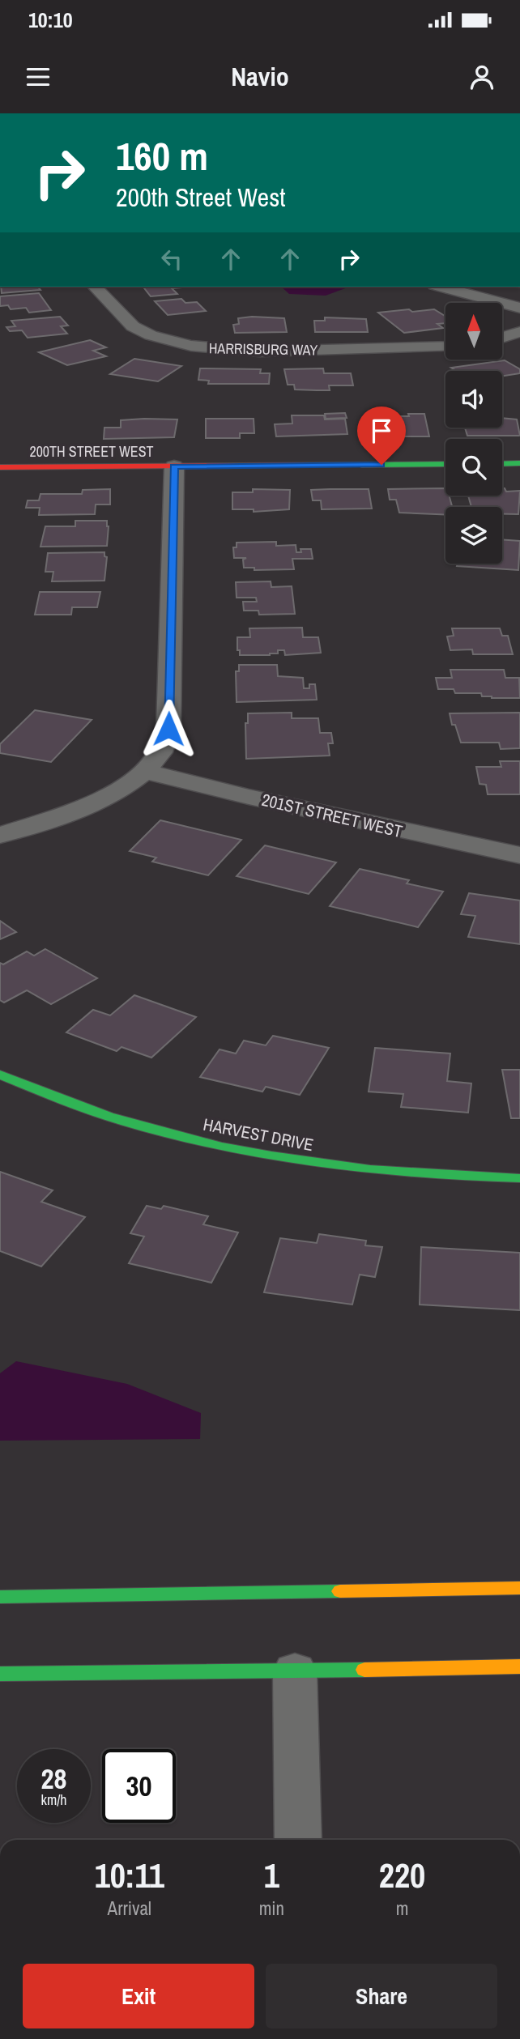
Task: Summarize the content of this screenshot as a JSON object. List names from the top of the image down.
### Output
{
  "streets": {
    "street": [
      "HARRISBURG WAY",
      "200TH STREET WEST",
      "201ST STREET WEST",
      "HARVEST DRIVE"
    ]
  },
  "north": "top",
  "page": {
    "status": "10:10",
    "header": "Navio",
    "turn": ["160 m", "200th Street West"],
    "speed": "28 km/h",
    "limit": "30",
    "eta": [
      "10:11",
      "Arrival",
      "1",
      "min",
      "220",
      "m"
    ],
    "buttons": ["Exit", "Share"]
  }
}
